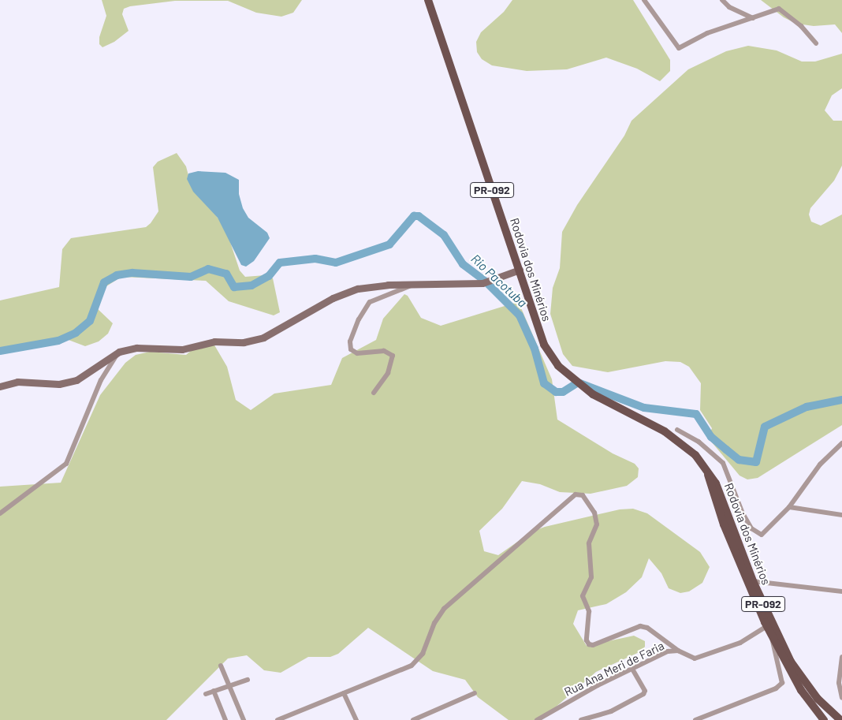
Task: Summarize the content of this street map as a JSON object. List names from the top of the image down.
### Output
{
  "streets": {
    "main road": ["PR-092", "Rodovia dos Minérios"],
    "street": ["Rua Ana Meri de Faria"]
  },
  "crossings": [
    ["Rodovia dos Minérios", "Rua Ana Meri de Faria"]
  ],
  "water": ["Rio Pacotuba"]
}
